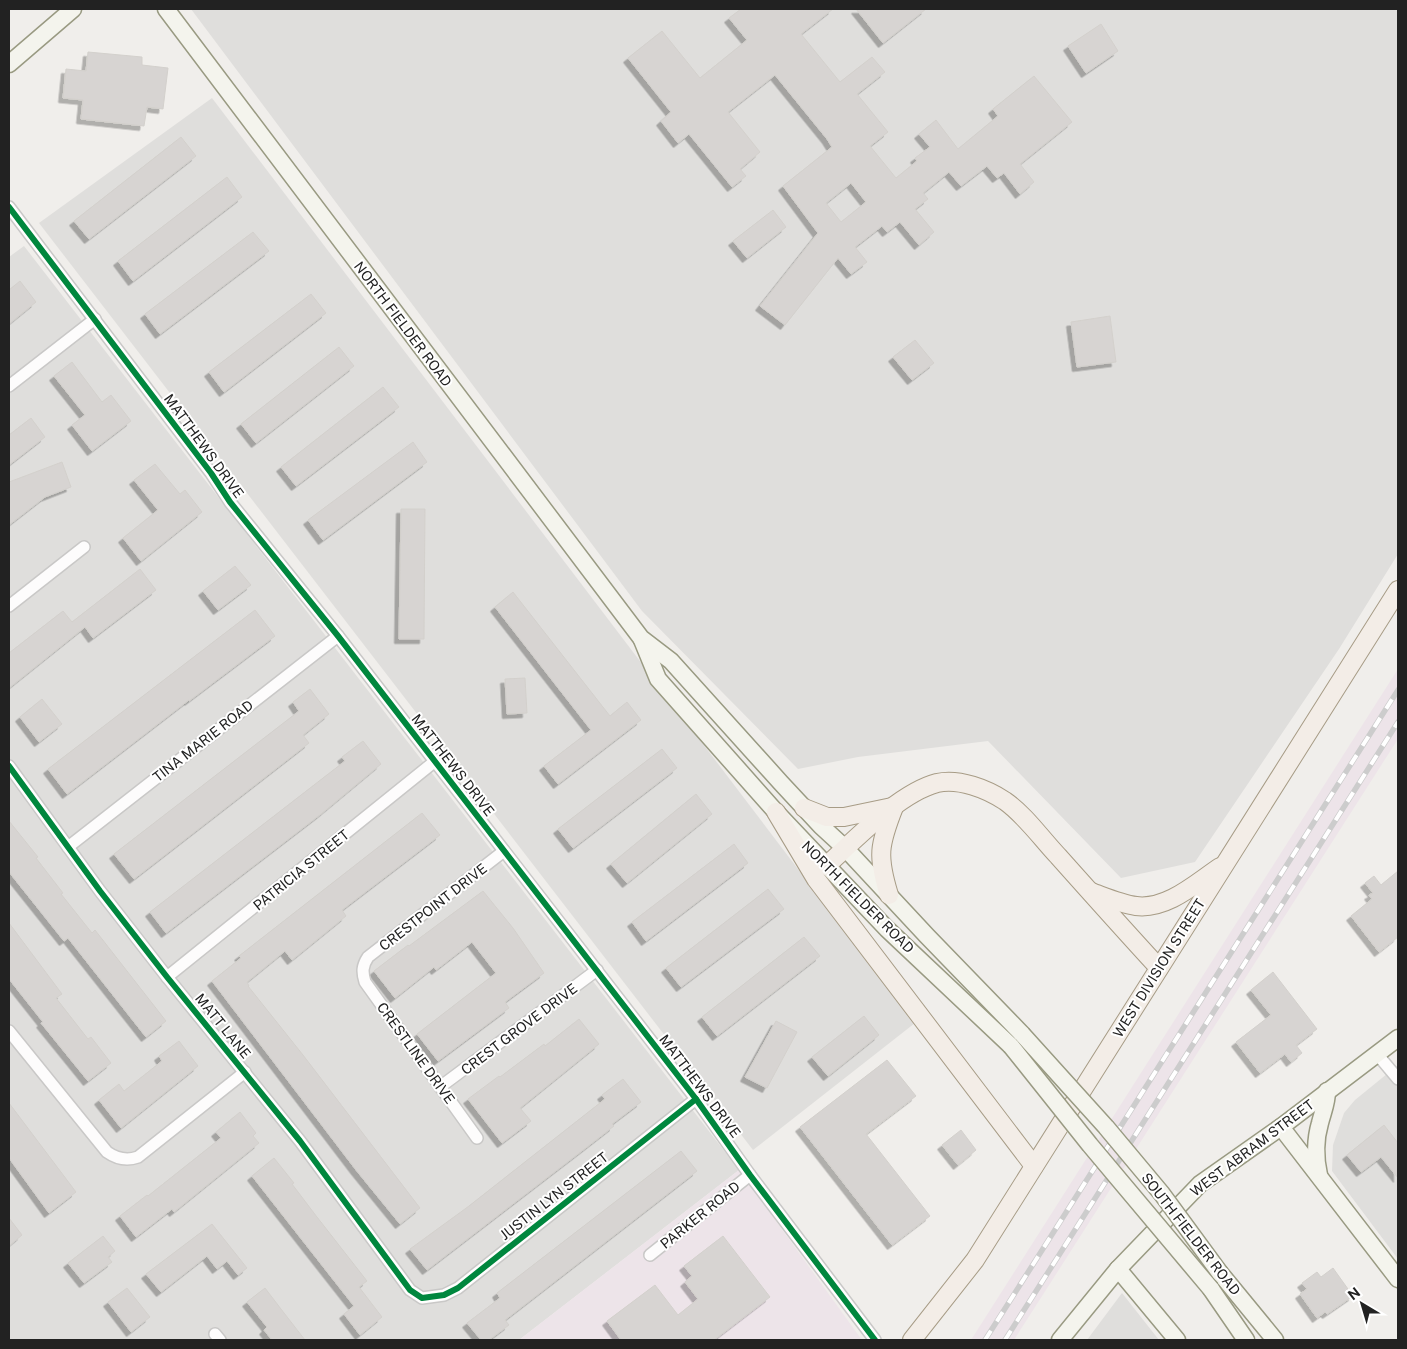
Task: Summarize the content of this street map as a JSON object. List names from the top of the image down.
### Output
{
  "streets": {
    "main road": [
      "NORTH FIELDER ROAD",
      "WEST DIVISION STREET",
      "WEST ABRAM STREET",
      "SOUTH FIELDER ROAD"
    ],
    "street": [
      "MATTHEWS DRIVE",
      "TINA MARIE ROAD",
      "PATRICIA STREET",
      "CRESTPOINT DRIVE",
      "MATT LANE",
      "CREST GROVE DRIVE",
      "CRESTLINE DRIVE",
      "JUSTIN LYN STREET",
      "PARKER ROAD"
    ]
  },
  "crossings": [
    ["NORTH FIELDER ROAD", "SOUTH FIELDER ROAD"],
    ["MATTHEWS DRIVE", "TINA MARIE ROAD"],
    ["MATTHEWS DRIVE", "PATRICIA STREET"],
    ["MATTHEWS DRIVE", "CRESTPOINT DRIVE"],
    ["MATTHEWS DRIVE", "CREST GROVE DRIVE"],
    ["MATTHEWS DRIVE", "JUSTIN LYN STREET"],
    ["MATTHEWS DRIVE", "PARKER ROAD"],
    ["TINA MARIE ROAD", "MATT LANE"],
    ["PATRICIA STREET", "MATT LANE"],
    ["CRESTPOINT DRIVE", "CRESTLINE DRIVE"],
    ["MATT LANE", "JUSTIN LYN STREET"],
    ["CREST GROVE DRIVE", "CRESTLINE DRIVE"]
  ],
  "north": "top left"
}
